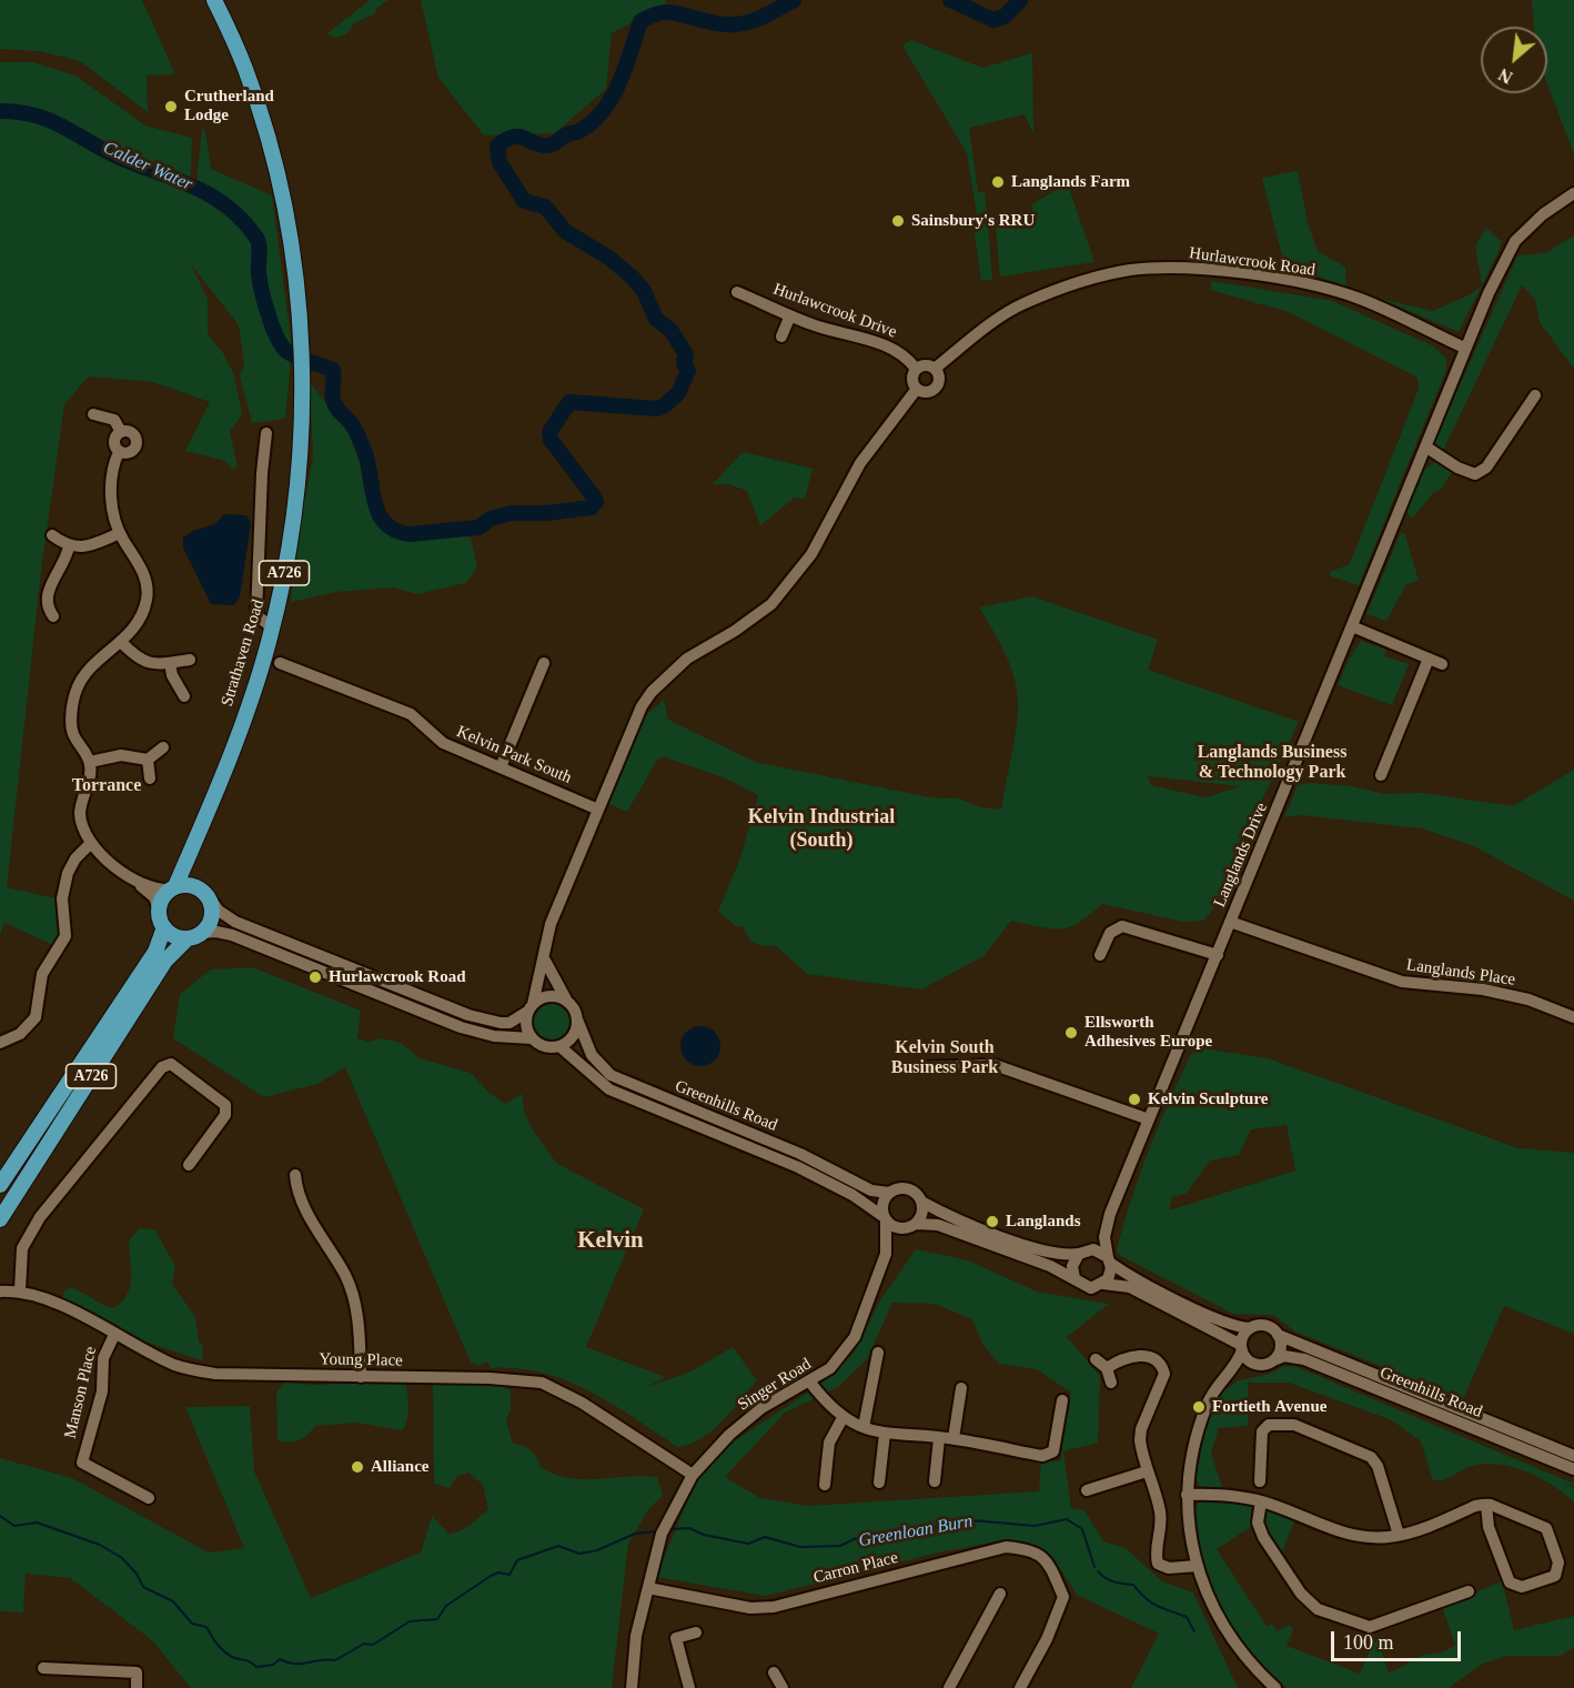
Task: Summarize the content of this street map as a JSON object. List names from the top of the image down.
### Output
{
  "streets": {
    "main road": ["A726", "Strathaven Road"],
    "street": [
      "Hurlawcrook Road",
      "Hurlawcrook Drive",
      "Kelvin Park South",
      "Langlands Drive",
      "Langlands Place",
      "Greenhills Road",
      "Young Place",
      "Singer Road",
      "Manson Place",
      "Carron Place"
    ]
  },
  "crossings": [
    ["Hurlawcrook Road", "Hurlawcrook Drive"],
    ["Hurlawcrook Road", "Langlands Drive"],
    ["A726", "Strathaven Road"],
    ["Langlands Drive", "Langlands Place"],
    ["Greenhills Road", "Singer Road"],
    ["Young Place", "Singer Road"],
    ["Young Place", "Manson Place"],
    ["Singer Road", "Carron Place"]
  ],
  "districts": [
    "Langlands Business & Technology Park",
    "Torrance",
    "Kelvin Industrial (South)",
    "Kelvin South Business Park",
    "Kelvin"
  ],
  "water": ["Calder Water", "Greenloan Burn"],
  "places": [
    "Crutherland Lodge",
    "Langlands Farm",
    "Sainsbury's RRU",
    "Hurlawcrook Road",
    "Ellsworth Adhesives Europe",
    "Kelvin Sculpture",
    "Langlands",
    "Fortieth Avenue",
    "Alliance"
  ],
  "scale_bar": "100 m",
  "north": "bottom left"
}
